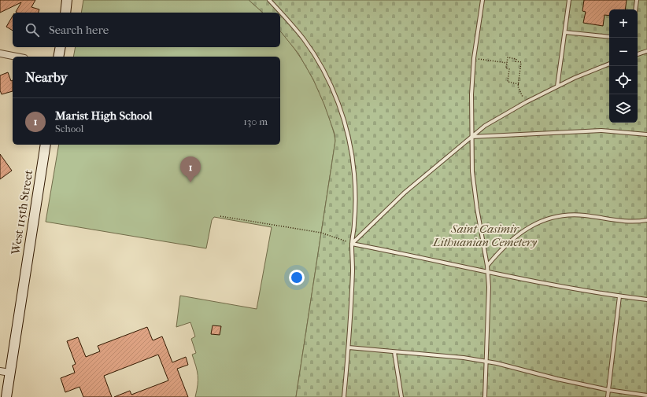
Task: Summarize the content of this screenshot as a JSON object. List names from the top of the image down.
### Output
{
  "streets": {
    "street": ["West 115th Street"]
  },
  "parks": ["Saint Casimir Lithuanian Cemetery"],
  "page": {
    "map_buttons": ["+", "−"],
    "search": "Search here",
    "heading": "Nearby",
    "list": [
      {
        "mark": "1",
        "name": "Marist High School",
        "note": "School",
        "value": "130 m"
      }
    ],
    "pins": "1"
  }
}
